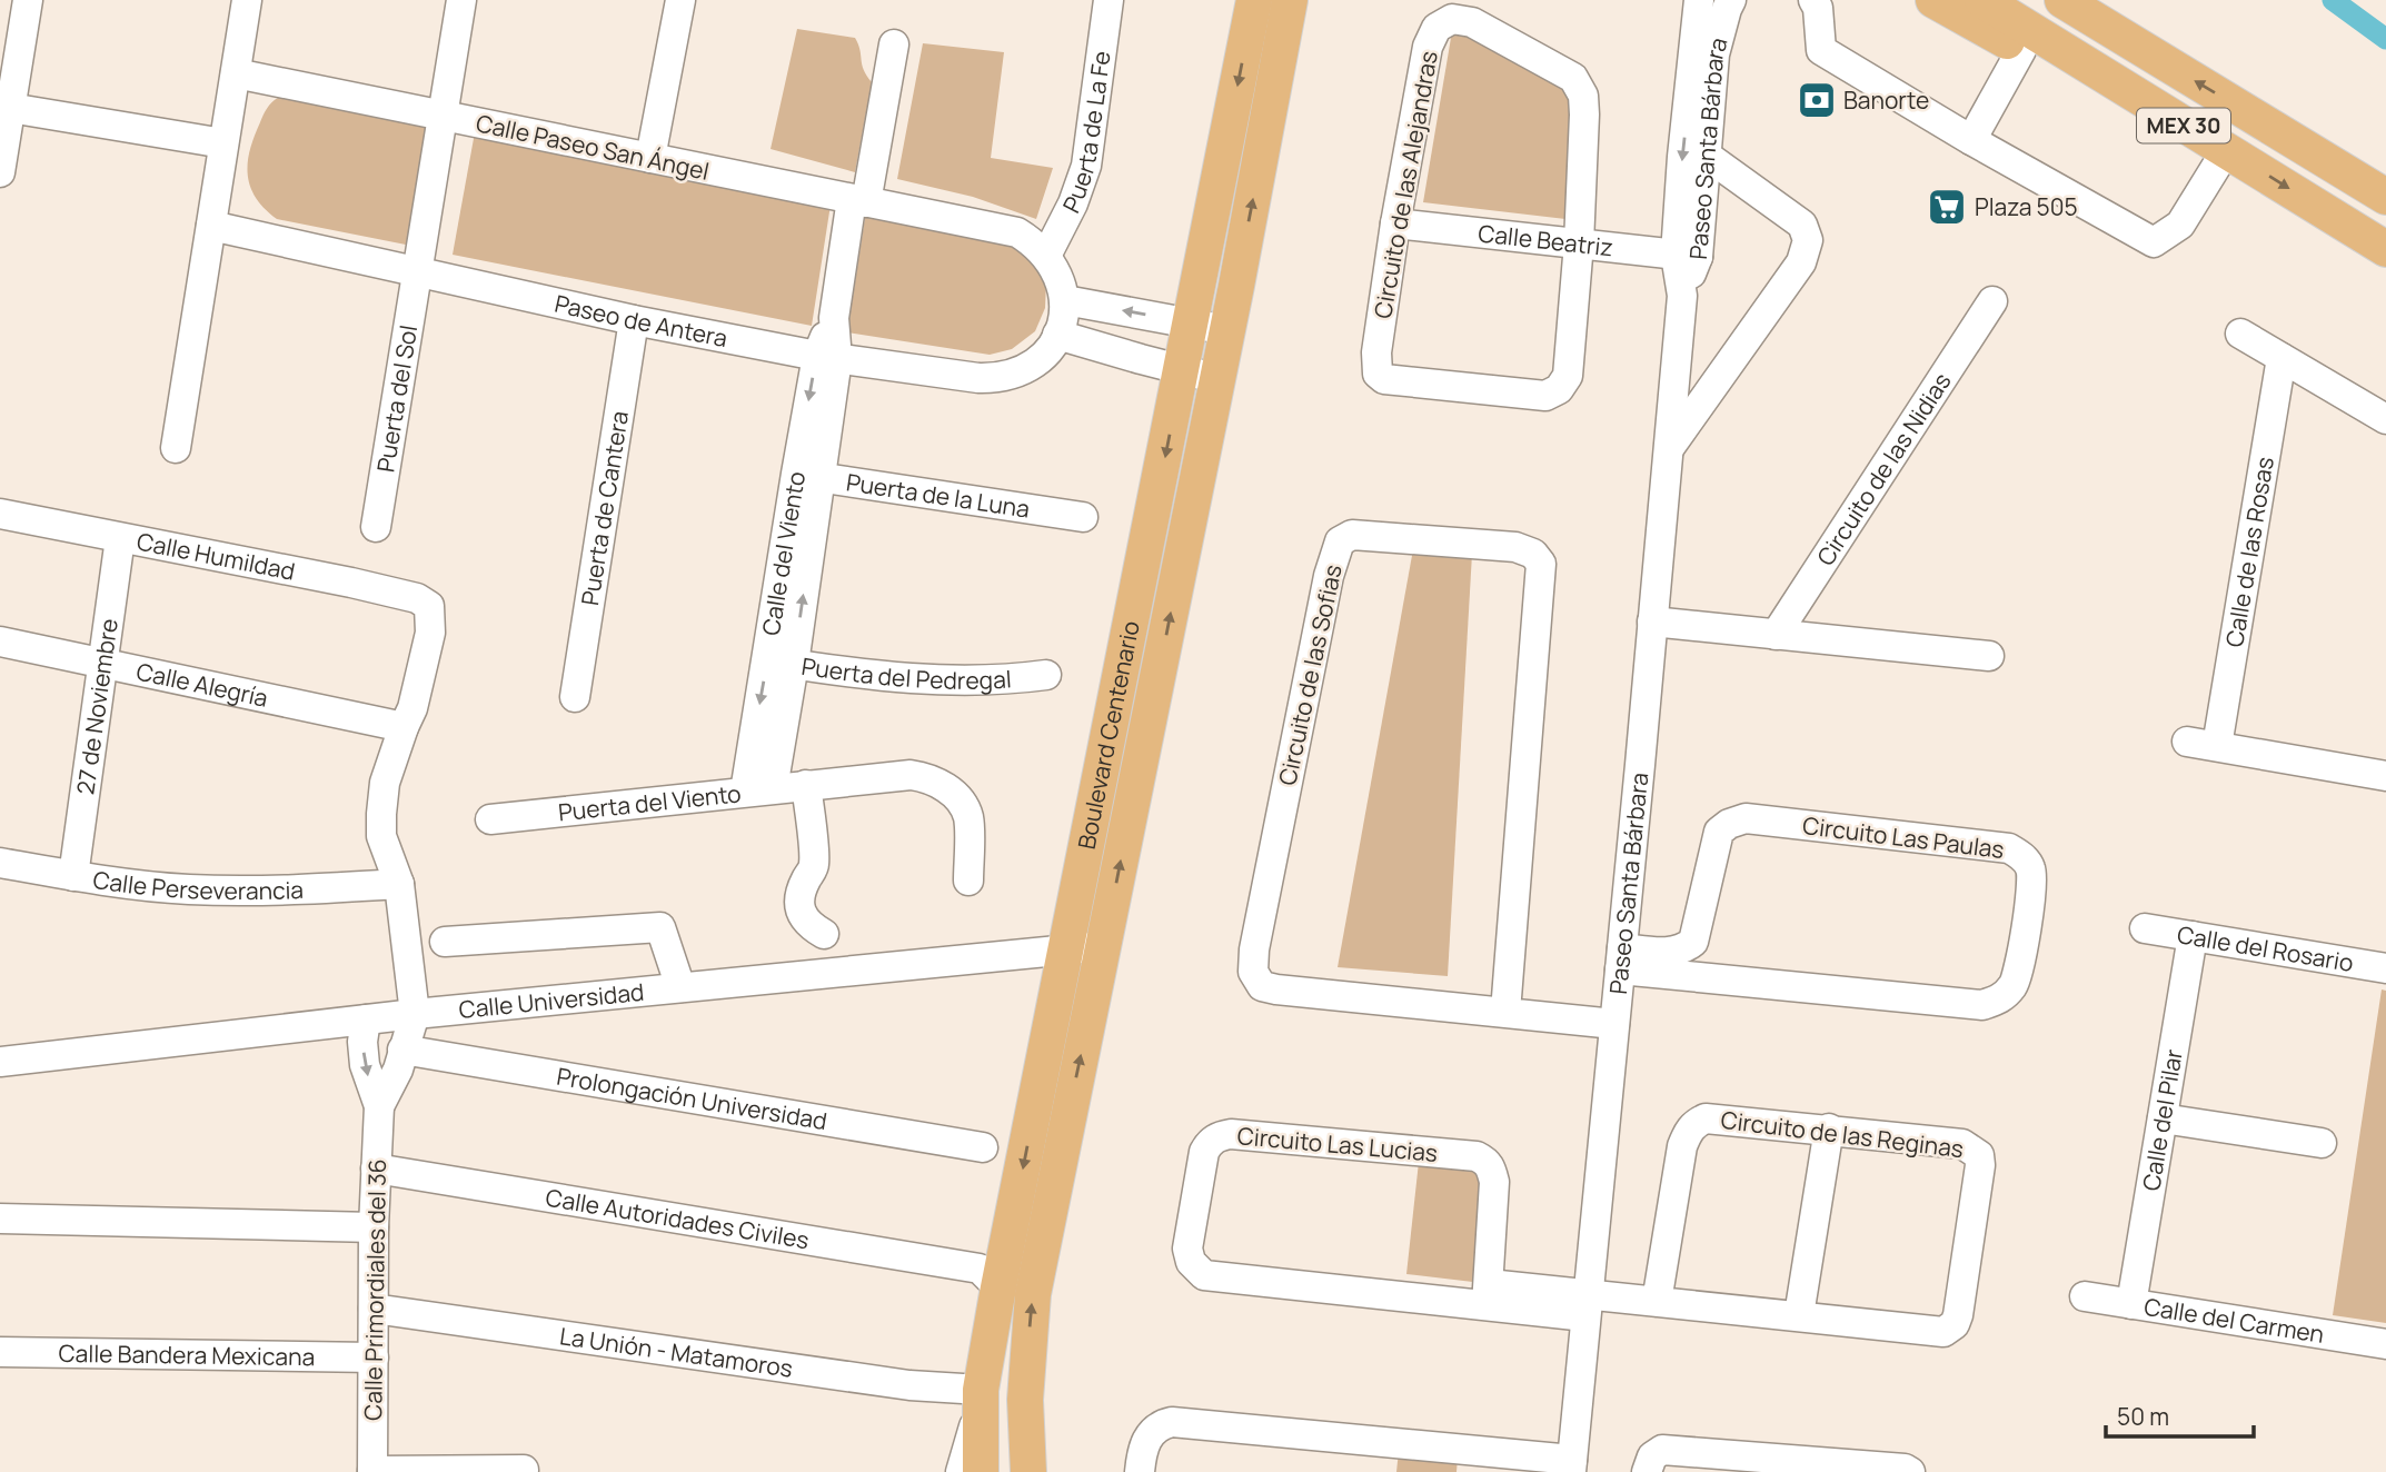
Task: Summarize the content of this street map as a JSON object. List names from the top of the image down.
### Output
{
  "streets": {
    "main road": ["MEX 30", "Boulevard Centenario"],
    "street": [
      "Puerta de La Fe",
      "Calle Paseo San Ángel",
      "Paseo Santa Bárbara",
      "Circuito de las Alejandras",
      "Calle Beatriz",
      "Paseo de Antera",
      "Puerta del Sol",
      "Circuito de las Nidias",
      "Puerta de la Luna",
      "Puerta de Cantera",
      "Calle del Viento",
      "Calle de las Rosas",
      "Calle Humildad",
      "Puerta del Pedregal",
      "Circuito de las Sofias",
      "Calle Alegría",
      "27 de Noviembre",
      "Puerta del Viento",
      "Circuito Las Paulas",
      "Calle Perseverancia",
      "Calle del Rosario",
      "Calle Universidad",
      "Prolongación Universidad",
      "Calle del Pilar",
      "Circuito de las Reginas",
      "Circuito Las Lucias",
      "Calle Autoridades Civiles",
      "Calle Primordiales del 36",
      "Calle del Carmen",
      "La Unión - Matamoros",
      "Calle Bandera Mexicana"
    ]
  },
  "crossings": [
    ["Puerta de La Fe", "Calle Paseo San Ángel"],
    ["Calle Paseo San Ángel", "Puerta del Sol"],
    ["Calle Paseo San Ángel", "Calle del Viento"],
    ["Paseo Santa Bárbara", "Calle Beatriz"],
    ["Paseo Santa Bárbara", "Circuito de las Sofias"],
    ["Paseo Santa Bárbara", "Circuito Las Paulas"],
    ["Paseo Santa Bárbara", "Circuito de las Reginas"],
    ["Paseo Santa Bárbara", "Circuito Las Lucias"],
    ["Circuito de las Alejandras", "Calle Beatriz"],
    ["Paseo de Antera", "Puerta del Sol"],
    ["Paseo de Antera", "Puerta de Cantera"],
    ["Paseo de Antera", "Calle del Viento"],
    ["Puerta de la Luna", "Calle del Viento"],
    ["Calle del Viento", "Puerta del Pedregal"],
    ["Calle del Viento", "Puerta del Viento"],
    ["Calle Humildad", "27 de Noviembre"],
    ["Calle Humildad", "Calle Primordiales del 36"],
    ["Calle Alegría", "27 de Noviembre"],
    ["Calle Alegría", "Calle Primordiales del 36"],
    ["27 de Noviembre", "Calle Perseverancia"],
    ["Boulevard Centenario", "Calle Universidad"],
    ["Boulevard Centenario", "Calle Autoridades Civiles"],
    ["Boulevard Centenario", "La Unión - Matamoros"],
    ["Calle Perseverancia", "Calle Primordiales del 36"],
    ["Calle del Rosario", "Calle del Pilar"],
    ["Calle Universidad", "Calle Primordiales del 36"],
    ["Prolongación Universidad", "Calle Primordiales del 36"],
    ["Calle del Pilar", "Calle del Carmen"],
    ["Circuito de las Reginas", "Circuito Las Lucias"],
    ["Calle Autoridades Civiles", "Calle Primordiales del 36"],
    ["Calle Primordiales del 36", "La Unión - Matamoros"],
    ["Calle Primordiales del 36", "Calle Bandera Mexicana"]
  ],
  "places": {
    "bank": ["Banorte"],
    "supermarket": ["Plaza 505"]
  },
  "scale_bar": "50 m"
}
